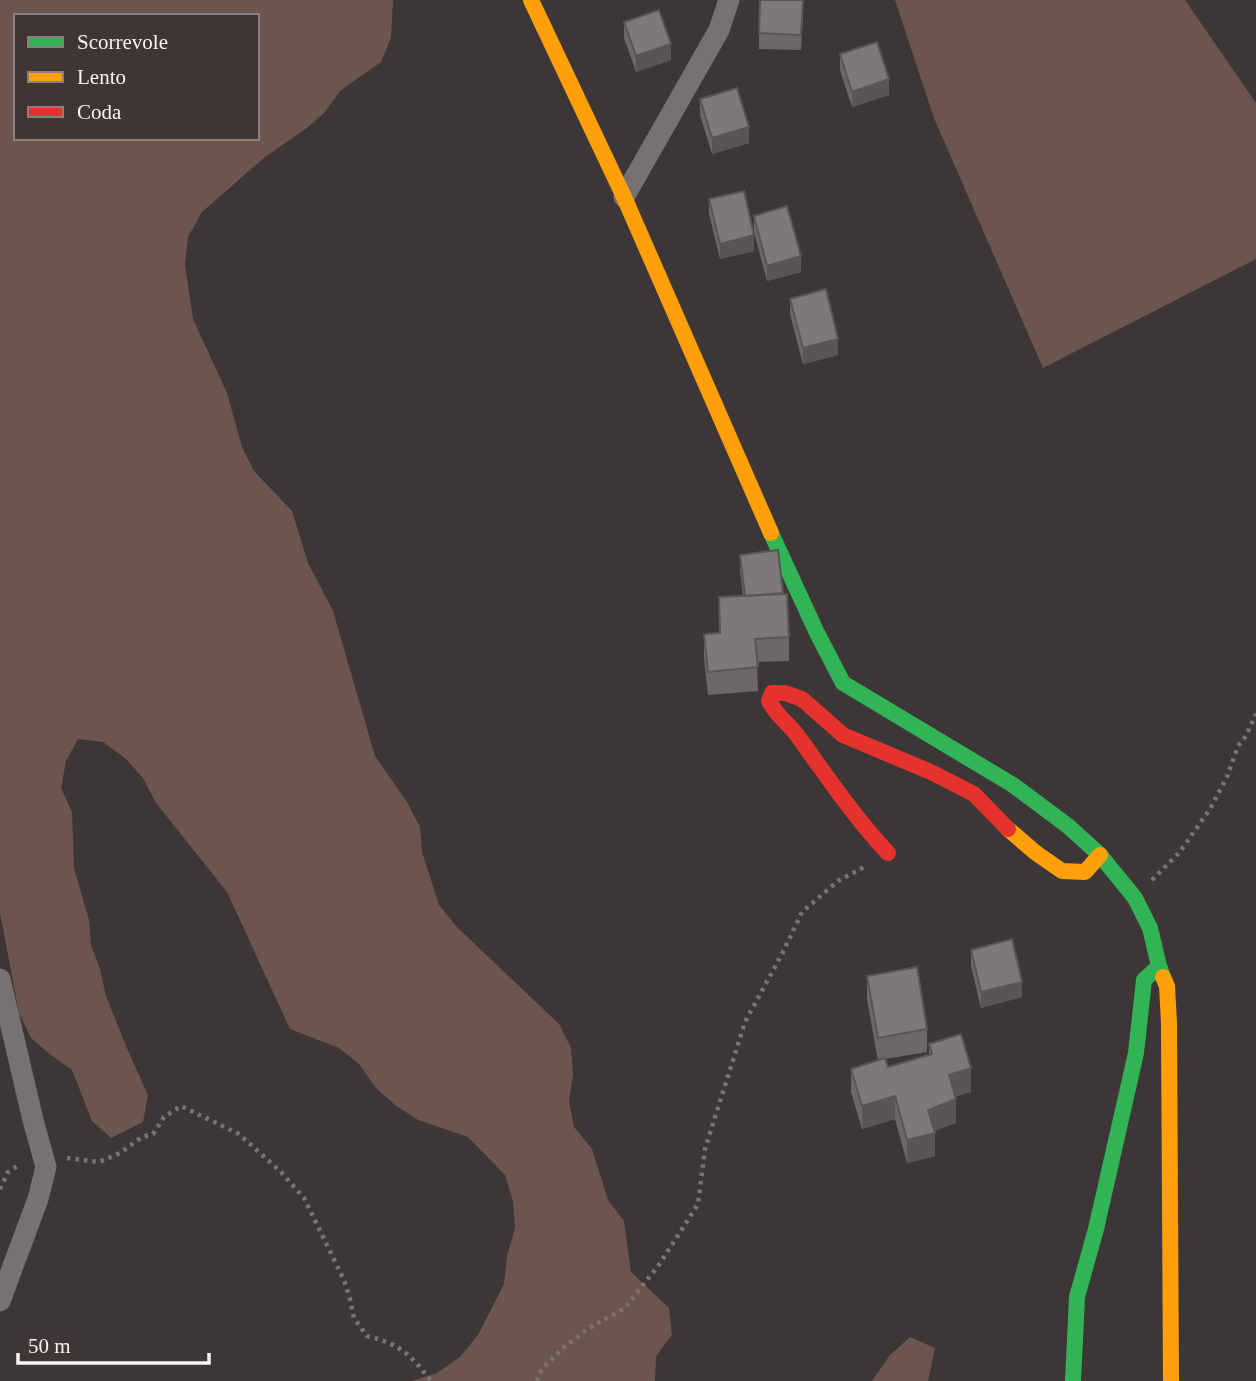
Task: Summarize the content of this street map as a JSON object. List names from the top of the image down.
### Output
{
  "legend": ["Scorrevole", "Lento", "Coda"],
  "scale_bar": "50 m"
}
